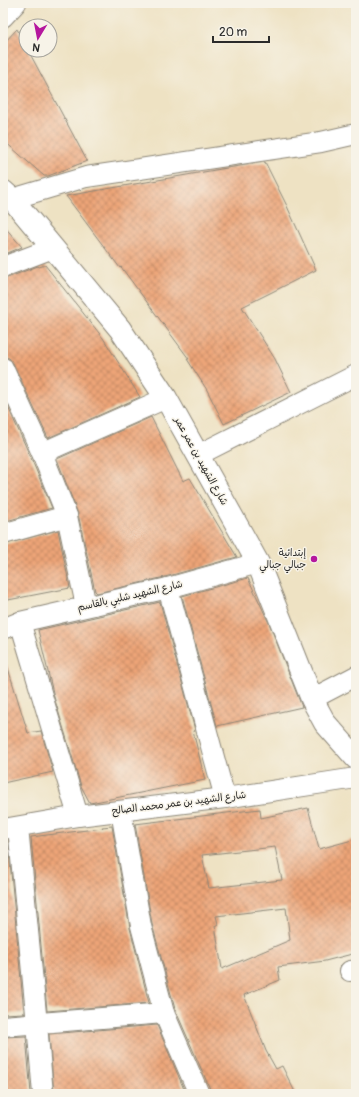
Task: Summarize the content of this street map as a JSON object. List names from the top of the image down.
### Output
{
  "streets": {
    "street": ["شارع الشهيد بن عمر عمر", "شارع الشهيد شلبي بالقاسم", "شارع الشهيد بن عمر محمد الصالح"]
  },
  "crossings": [
    ["شارع الشهيد بن عمر عمر", "شارع الشهيد شلبي بالقاسم"]
  ],
  "places": ["إبتدائية جبالي جبالي"],
  "scale_bar": "20 m",
  "north": "bottom"
}
